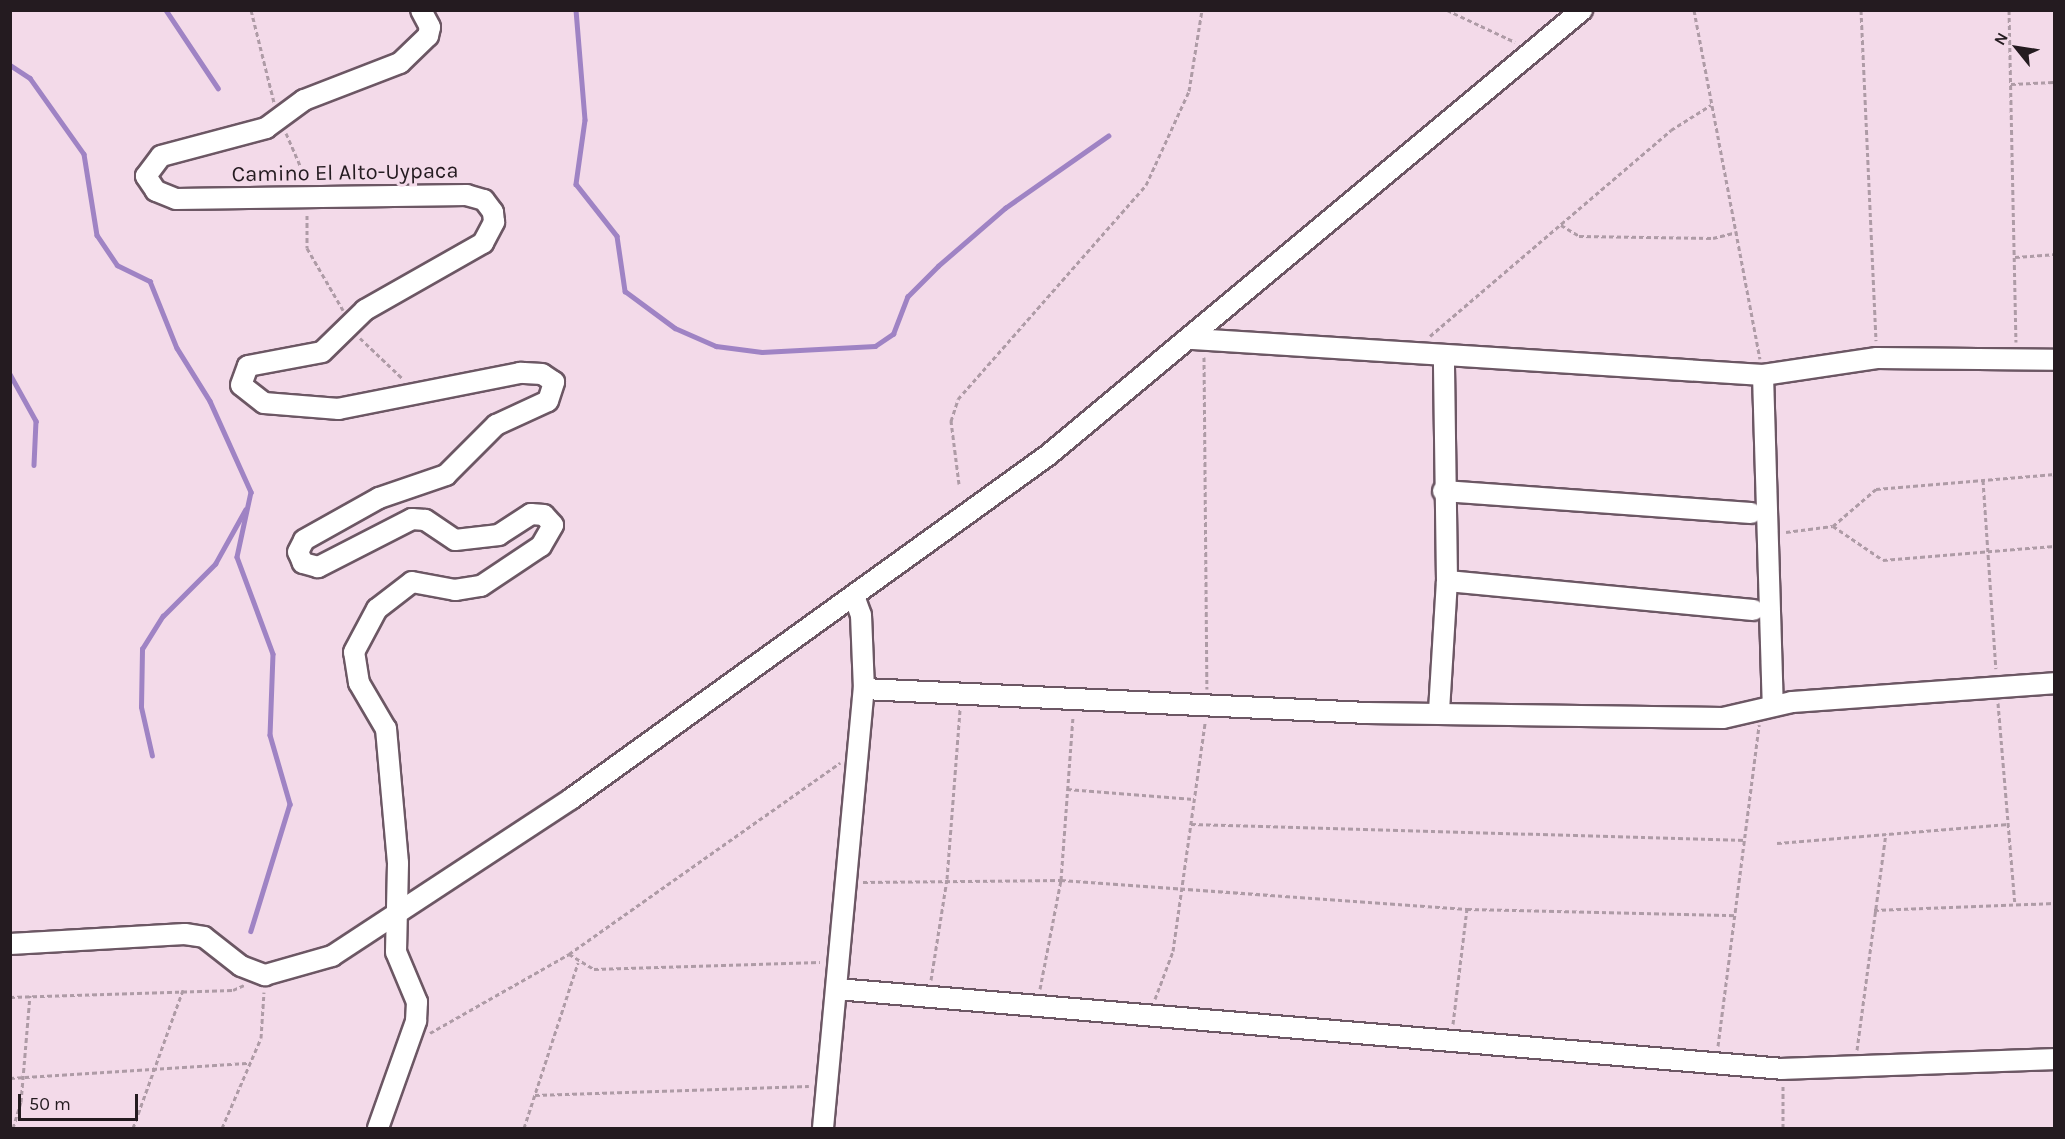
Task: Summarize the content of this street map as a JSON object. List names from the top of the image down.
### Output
{
  "streets": {
    "street": ["Camino El Alto-Uypaca"]
  },
  "scale_bar": "50 m",
  "north": "top left"
}
